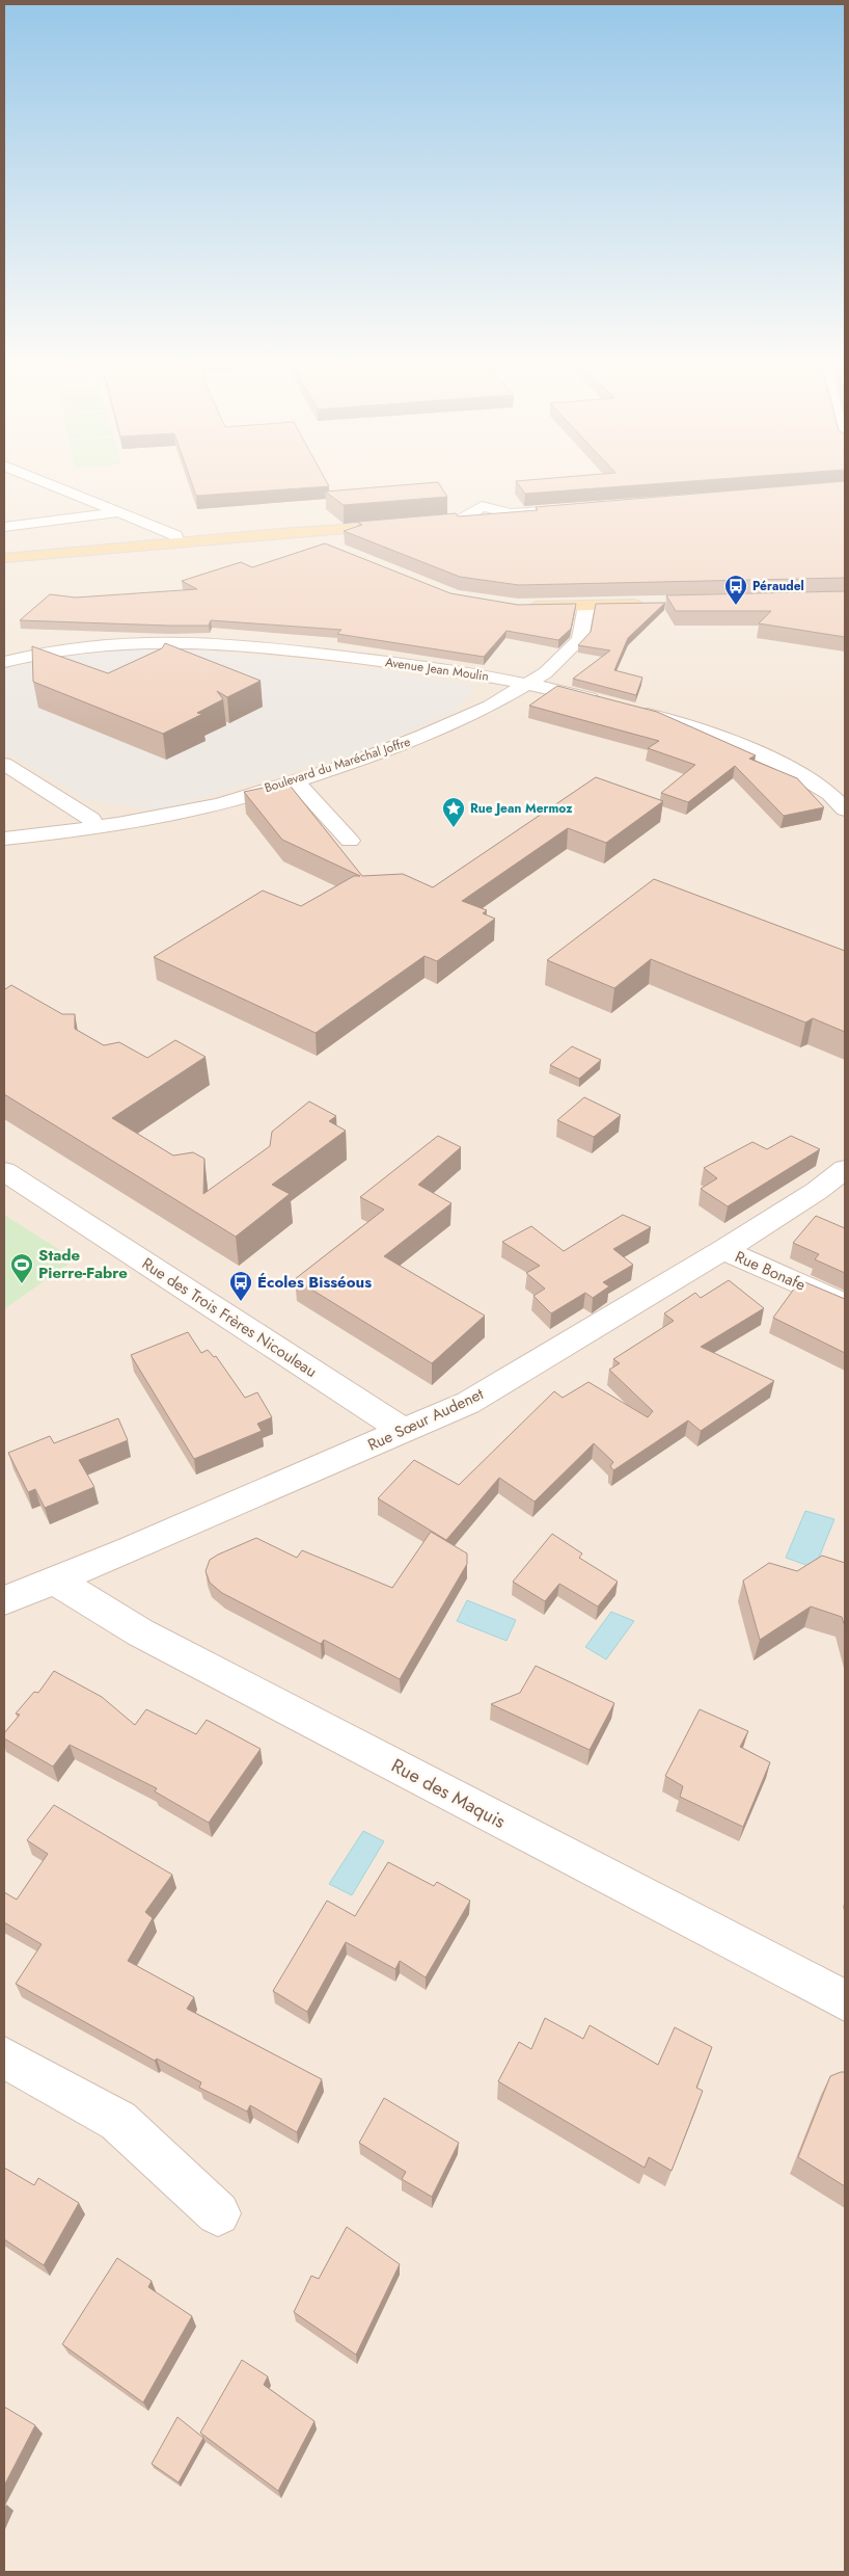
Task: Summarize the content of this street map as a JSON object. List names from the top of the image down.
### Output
{
  "streets": {
    "street": [
      "Avenue Jean Moulin",
      "Boulevard du Maréchal Joffre",
      "Rue Bonafe",
      "Rue des Trois Frères Nicouleau",
      "Rue Sœur Audenet",
      "Rue des Maquis"
    ]
  },
  "crossings": [
    ["Avenue Jean Moulin", "Boulevard du Maréchal Joffre"],
    ["Rue Bonafe", "Rue Sœur Audenet"],
    ["Rue des Trois Frères Nicouleau", "Rue Sœur Audenet"],
    ["Rue Sœur Audenet", "Rue des Maquis"]
  ],
  "places": {
    "bus stop": ["Péraudel", "Écoles Bisséous"],
    "place": ["Rue Jean Mermoz"],
    "sports": ["Stade Pierre-Fabre"]
  }
}
